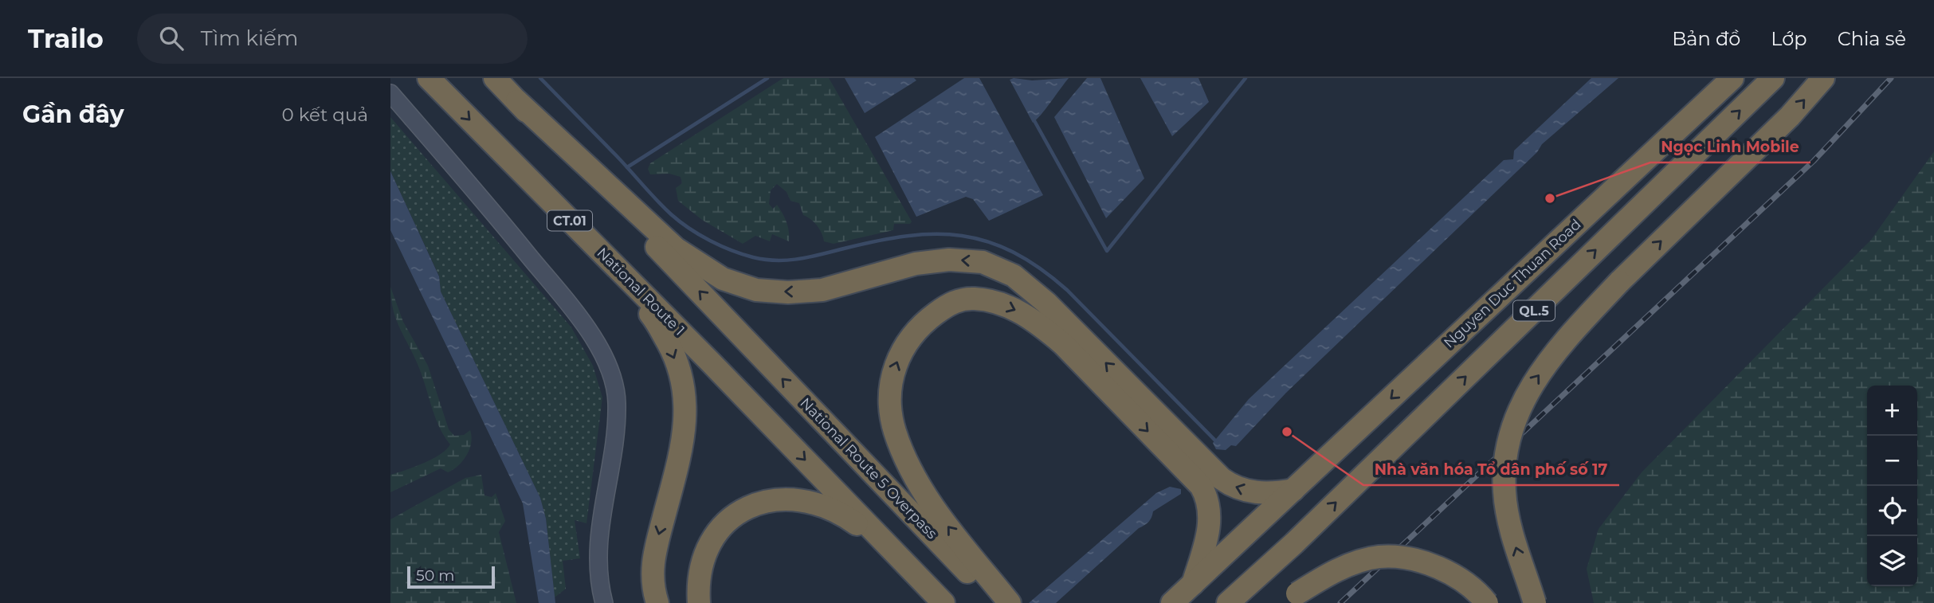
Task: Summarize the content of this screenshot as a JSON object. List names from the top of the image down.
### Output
{
  "streets": {
    "highway": [
      "CT.01",
      "Nguyen Duc Thuan Road",
      "National Route 1",
      "QL.5",
      "National Route 5 Overpass"
    ]
  },
  "crossings": [
    ["Nguyen Duc Thuan Road", "QL.5"]
  ],
  "one_way": ["National Route 1", "National Route 5 Overpass"],
  "places": ["Ngọc Linh Mobile", "Nhà văn hóa Tổ dân phố số 17"],
  "scale_bar": "50 m",
  "page": {
    "header": "Trailo",
    "search": "Tìm kiếm",
    "nav": ["Bản đồ", "Lớp", "Chia sẻ"],
    "heading": ["Gần đây", "0 kết quả"],
    "map_buttons": ["+", "−"],
    "scale": "50 m"
  }
}
